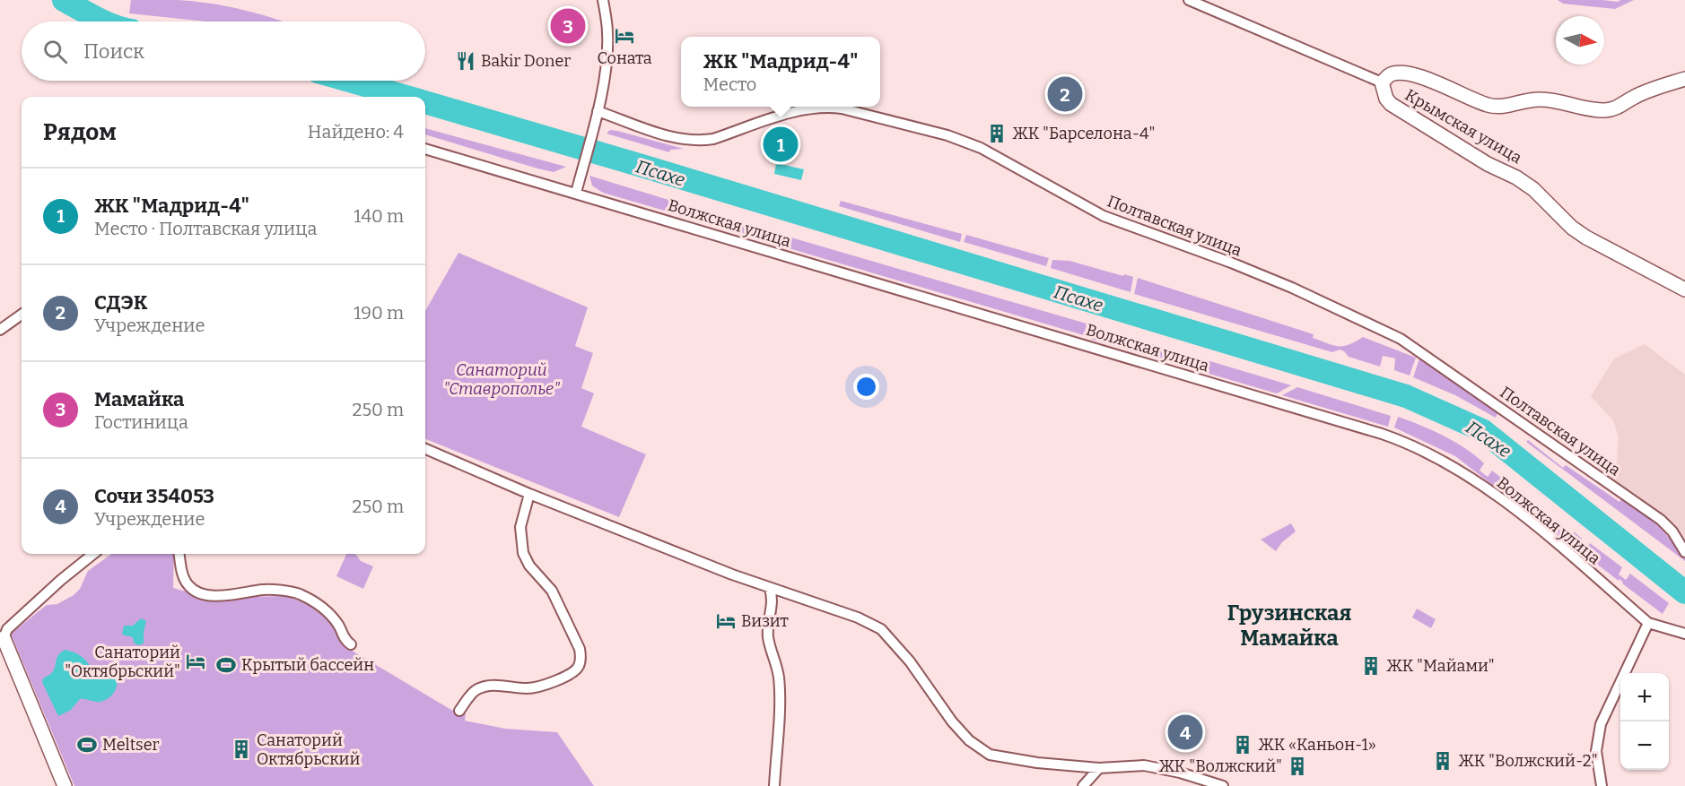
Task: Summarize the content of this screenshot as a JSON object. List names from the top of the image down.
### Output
{
  "streets": {
    "street": ["Крымская улица", "Волжская улица", "Полтавская улица"]
  },
  "districts": ["Грузинская Мамайка"],
  "water": ["Псахе"],
  "parks": ["Санаторий \"Ставрополье\""],
  "places": {
    "hotel": ["Соната", "Визит", "Санаторий \"Октябрьский\""],
    "restaurant": ["Bakir Doner"],
    "building": [
      "ЖК \"Барселона-4\"",
      "ЖК \"Майами\"",
      "ЖК «Каньон-1»",
      "Санаторий Октябрьский",
      "ЖК \"Волжский-2\"",
      "ЖК \"Волжский\""
    ],
    "sports": ["Крытый бассейн", "Meltser"]
  },
  "north": "right",
  "page": {
    "pins": [
      "3",
      "2",
      "1",
      "4"
    ],
    "search": "Поиск",
    "popup": ["ЖК \"Мадрид-4\"", "Место"],
    "heading": ["Рядом", "Найдено: 4"],
    "list": [
      {
        "mark": "1",
        "name": "ЖК \"Мадрид-4\"",
        "note": "Место · Полтавская улица",
        "value": "140 m"
      },
      {
        "mark": "2",
        "name": "СДЭК",
        "note": "Учреждение",
        "value": "190 m"
      },
      {
        "mark": "3",
        "name": "Мамайка",
        "note": "Гостиница",
        "value": "250 m"
      },
      {
        "mark": "4",
        "name": "Сочи 354053",
        "note": "Учреждение",
        "value": "250 m"
      }
    ],
    "map_buttons": ["+", "−"]
  }
}
